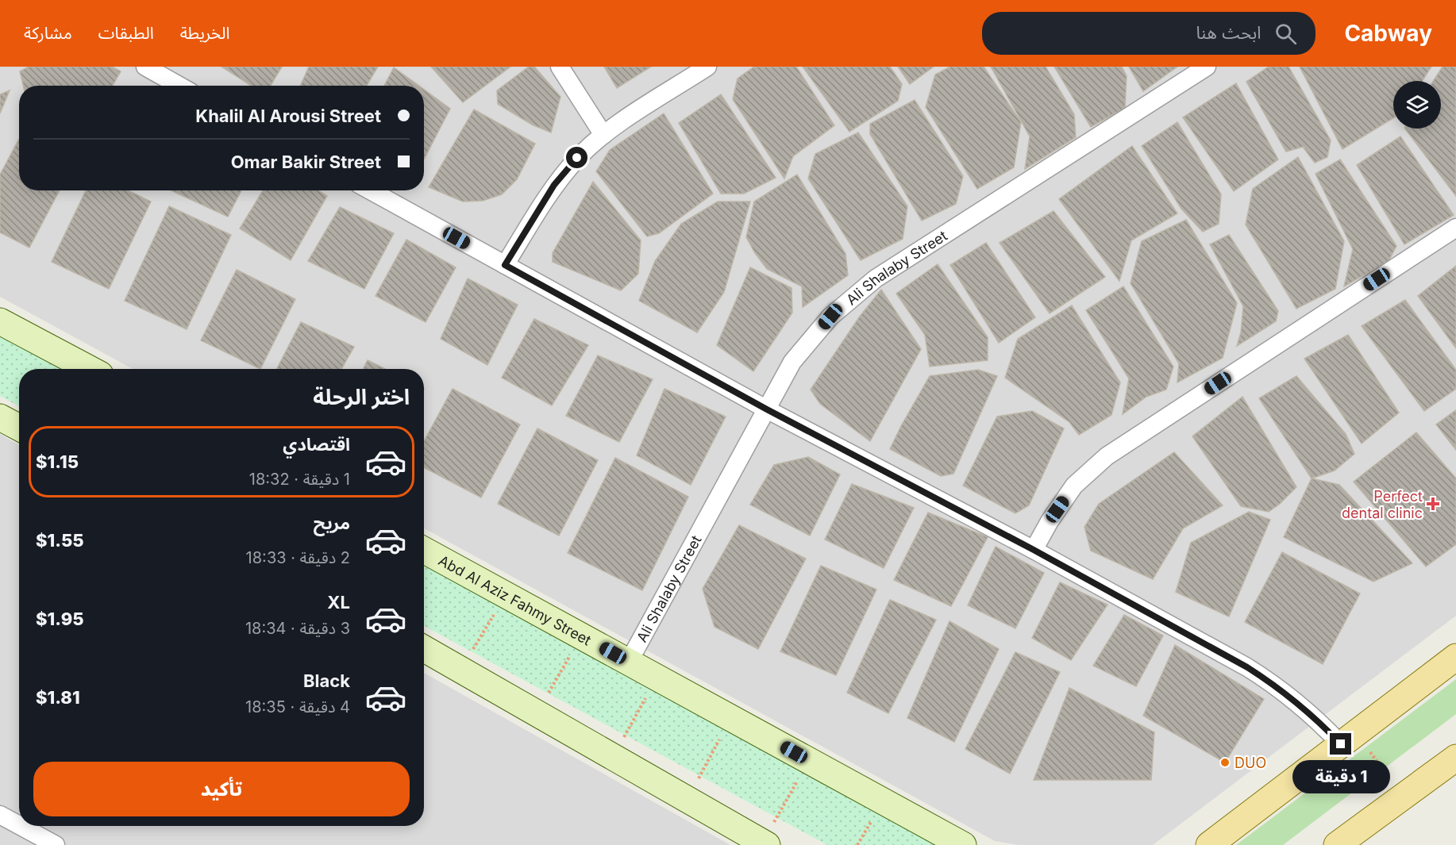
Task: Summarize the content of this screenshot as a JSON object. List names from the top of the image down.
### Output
{
  "streets": {
    "main road": ["Abd Al Aziz Fahmy Street"],
    "street": ["Ali Shalaby Street"]
  },
  "crossings": [
    ["Ali Shalaby Street", "Abd Al Aziz Fahmy Street"]
  ],
  "places": {
    "health": ["Perfect dental clinic"],
    "other": ["DUO"]
  },
  "page": {
    "header": "Cabway",
    "search": "ابحث هنا",
    "nav": ["الخريطة", "الطبقات", "مشاركة"],
    "banner": ["Khalil Al Arousi Street", "Omar Bakir Street"],
    "heading": "اختر الرحلة",
    "list": [
      {
        "name": "اقتصادي",
        "note": "1 دقيقة · 18:32",
        "value": "$1.15"
      },
      {
        "name": "مريح",
        "note": "2 دقيقة · 18:33",
        "value": "$1.55"
      },
      {
        "name": "XL",
        "note": "3 دقيقة · 18:34",
        "value": "$1.95"
      },
      {
        "name": "Black",
        "note": "4 دقيقة · 18:35",
        "value": "$1.81"
      }
    ],
    "buttons": "تأكيد",
    "bubble": "1 دقيقة"
  }
}
